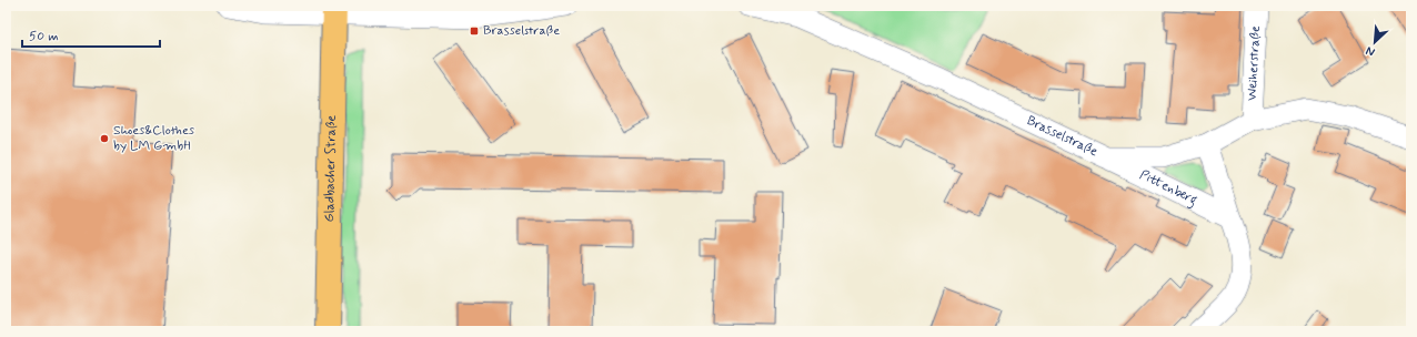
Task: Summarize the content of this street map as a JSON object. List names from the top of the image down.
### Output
{
  "streets": {
    "main road": ["Gladbacher Straße"],
    "street": ["Weiherstraße", "Brasselstraße", "Pittenberg"]
  },
  "crossings": [
    ["Weiherstraße", "Brasselstraße"],
    ["Brasselstraße", "Pittenberg"]
  ],
  "places": {
    "transit": ["Brasselstraße"],
    "other": ["Shoes&Clothes by LM GmbH"]
  },
  "scale_bar": "50 m",
  "north": "bottom left"
}
